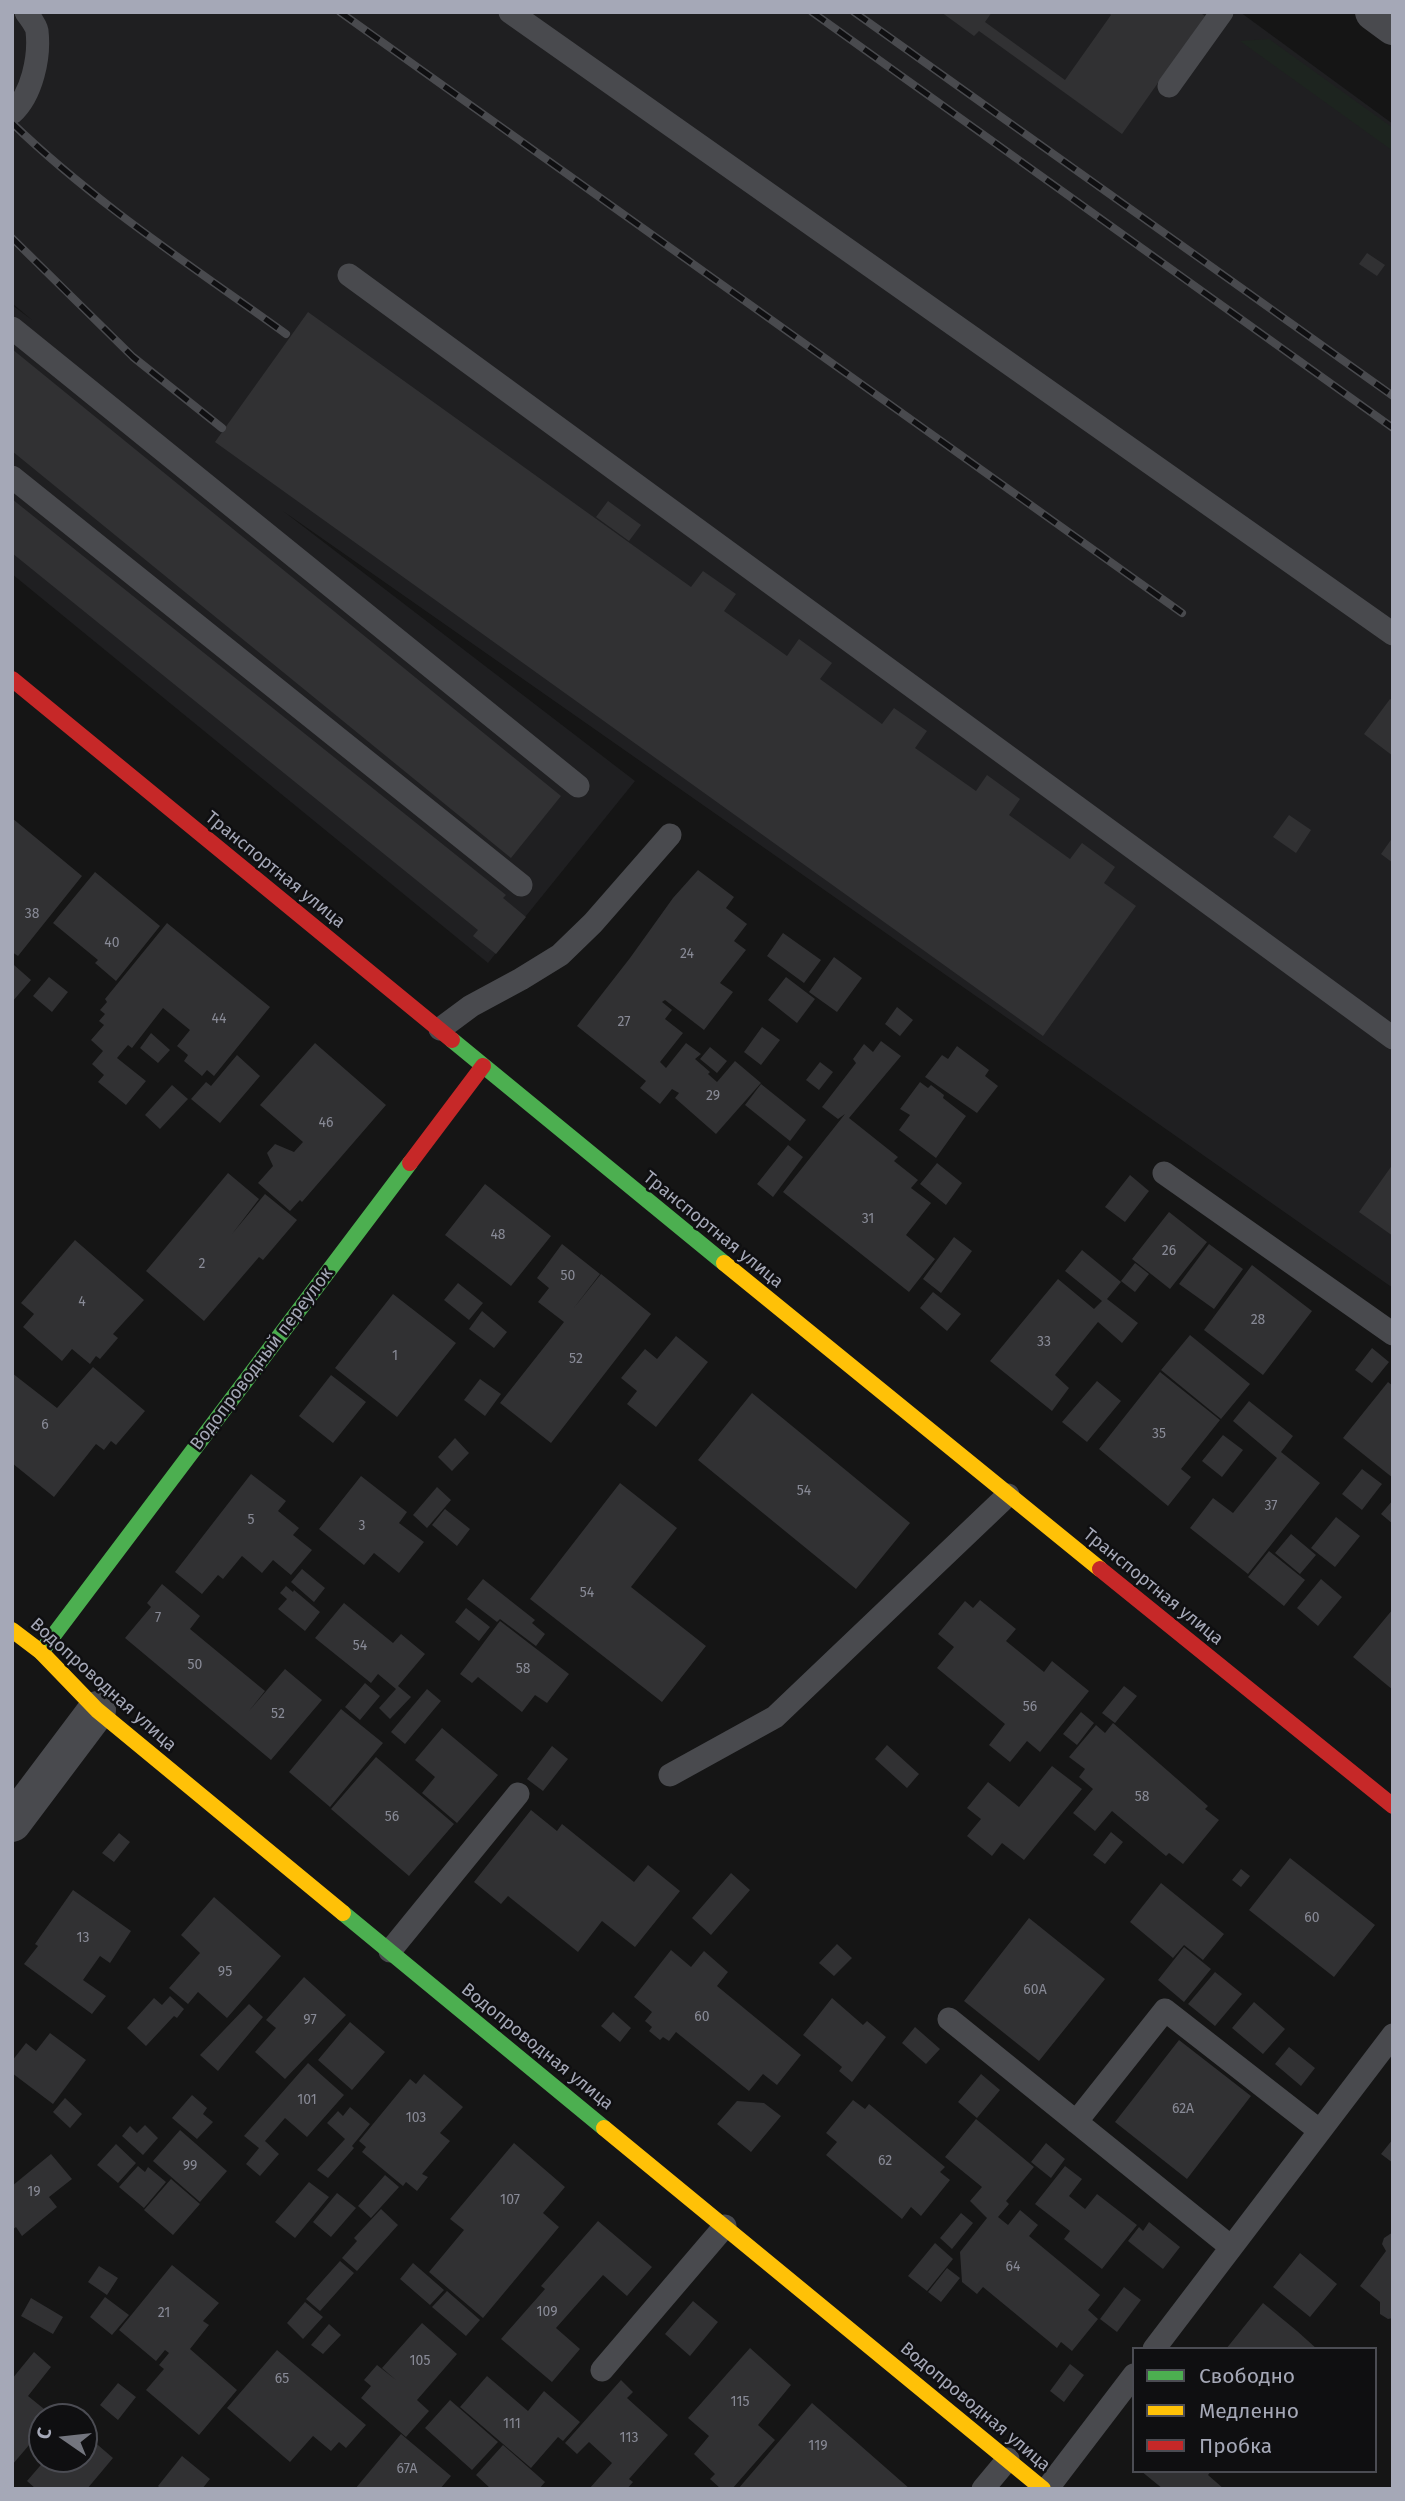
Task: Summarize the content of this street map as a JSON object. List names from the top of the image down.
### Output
{
  "streets": {
    "street": ["Транспортная улица", "Водопроводный переулок", "Водопроводная улица"]
  },
  "crossings": [
    ["Транспортная улица", "Водопроводный переулок"],
    ["Водопроводный переулок", "Водопроводная улица"]
  ],
  "house_numbers": [
    "38",
    "40",
    "24",
    "44",
    "27",
    "29",
    "46",
    "31",
    "48",
    "26",
    "2",
    "50",
    "4",
    "28",
    "33",
    "1",
    "52",
    "6",
    "35",
    "54",
    "37",
    "5",
    "3",
    "54",
    "7",
    "54",
    "50",
    "58",
    "56",
    "52",
    "58",
    "56",
    "60",
    "13",
    "95",
    "60А",
    "60",
    "97",
    "101",
    "62А",
    "103",
    "62",
    "99",
    "19",
    "107",
    "64",
    "109",
    "21",
    "105",
    "65",
    "115",
    "111",
    "113",
    "119",
    "67А"
  ],
  "legend": ["Свободно", "Медленно", "Пробка"],
  "north": "left"
}
